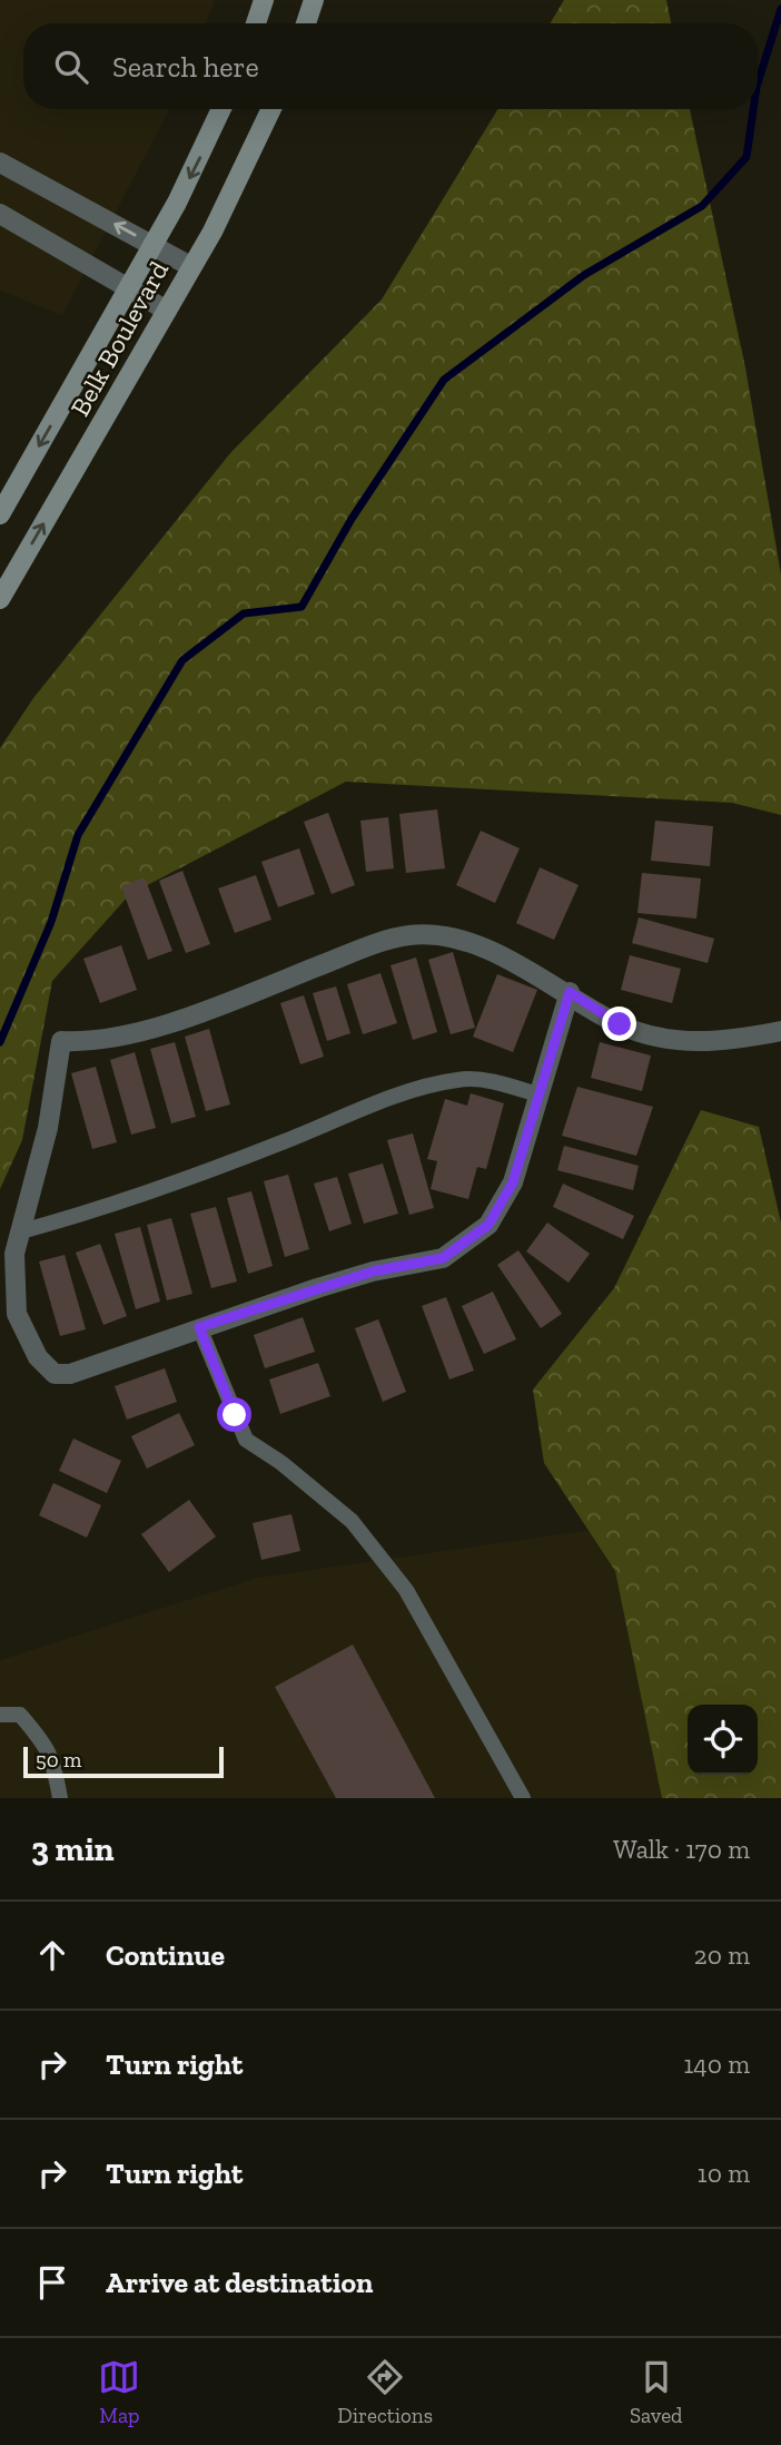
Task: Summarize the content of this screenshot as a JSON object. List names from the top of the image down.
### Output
{
  "streets": {
    "street": ["Belk Boulevard"]
  },
  "scale_bar": "50 m",
  "page": {
    "search": "Search here",
    "scale": "50 m",
    "heading": ["3 min", "Walk · 170 m"],
    "list": [
      ["Continue", "20 m"],
      ["Turn right", "140 m"],
      ["Turn right", "10 m"],
      "Arrive at destination"
    ],
    "nav": ["Map", "Directions", "Saved"]
  }
}
